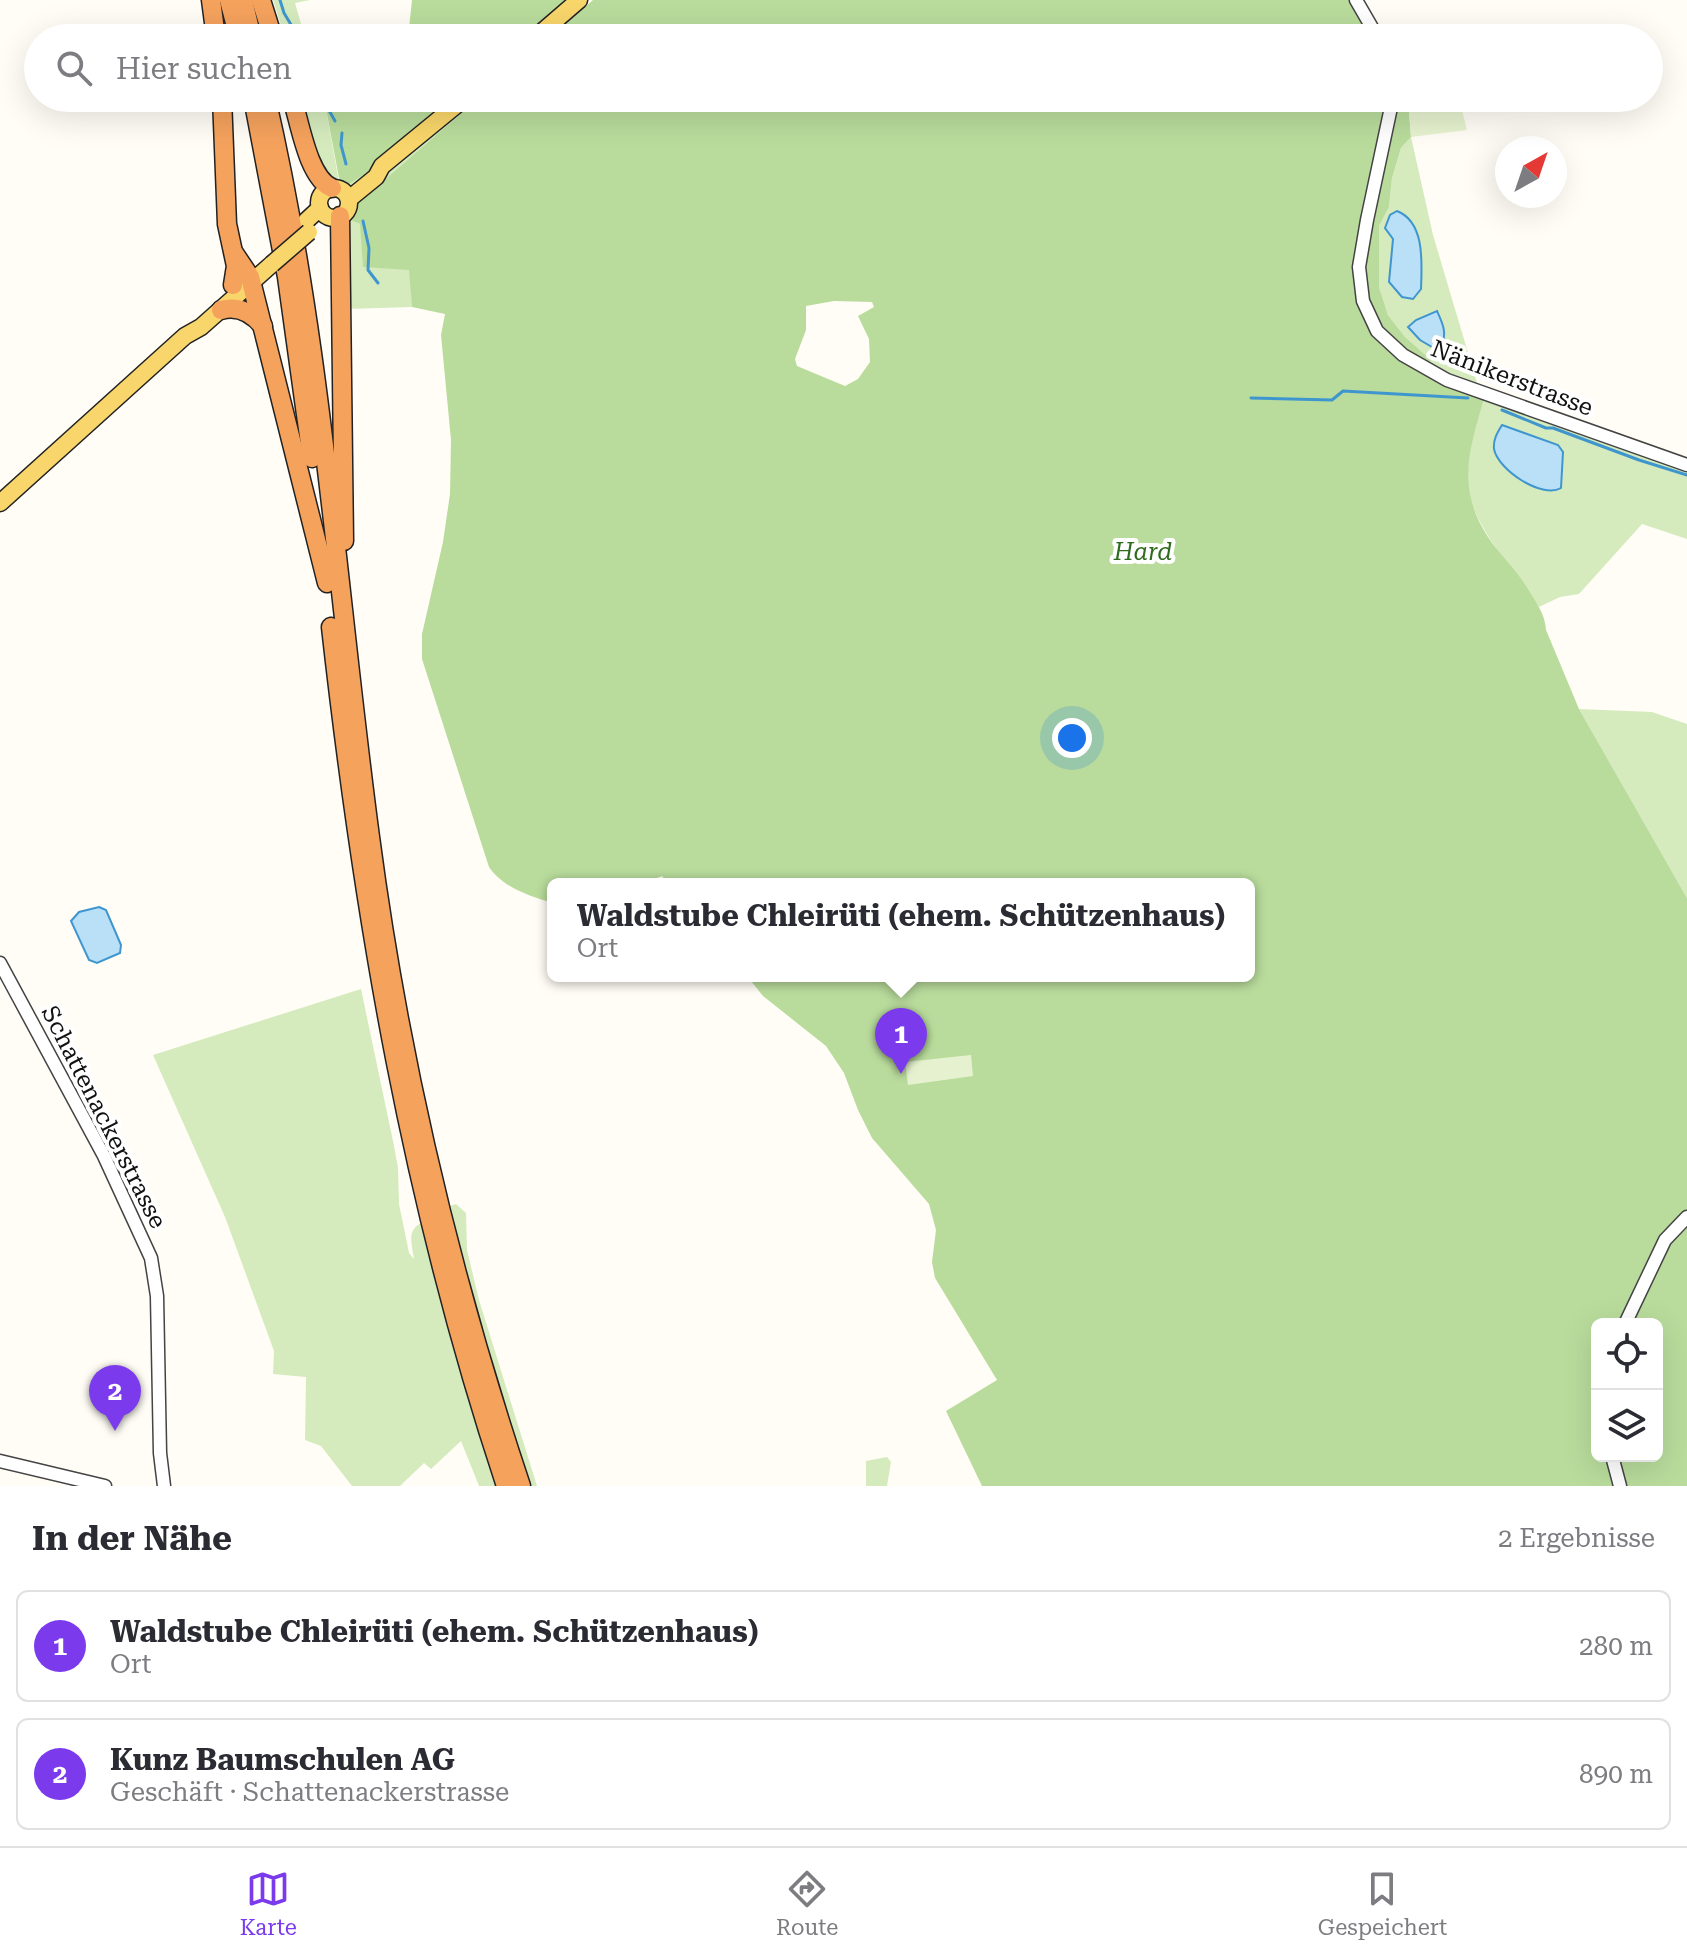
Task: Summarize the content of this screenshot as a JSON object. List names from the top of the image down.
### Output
{
  "streets": {
    "street": ["Nänikerstrasse", "Schattenackerstrasse"]
  },
  "parks": ["Hard"],
  "north": "top right",
  "page": {
    "search": "Hier suchen",
    "popup": ["Waldstube Chleirüti (ehem. Schützenhaus)", "Ort"],
    "pins": ["1", "2"],
    "heading": ["In der Nähe", "2 Ergebnisse"],
    "list": [
      {
        "mark": "1",
        "name": "Waldstube Chleirüti (ehem. Schützenhaus)",
        "note": "Ort",
        "value": "280 m"
      },
      {
        "mark": "2",
        "name": "Kunz Baumschulen AG",
        "note": "Geschäft · Schattenackerstrasse",
        "value": "890 m"
      }
    ],
    "nav": ["Karte", "Route", "Gespeichert"]
  }
}
